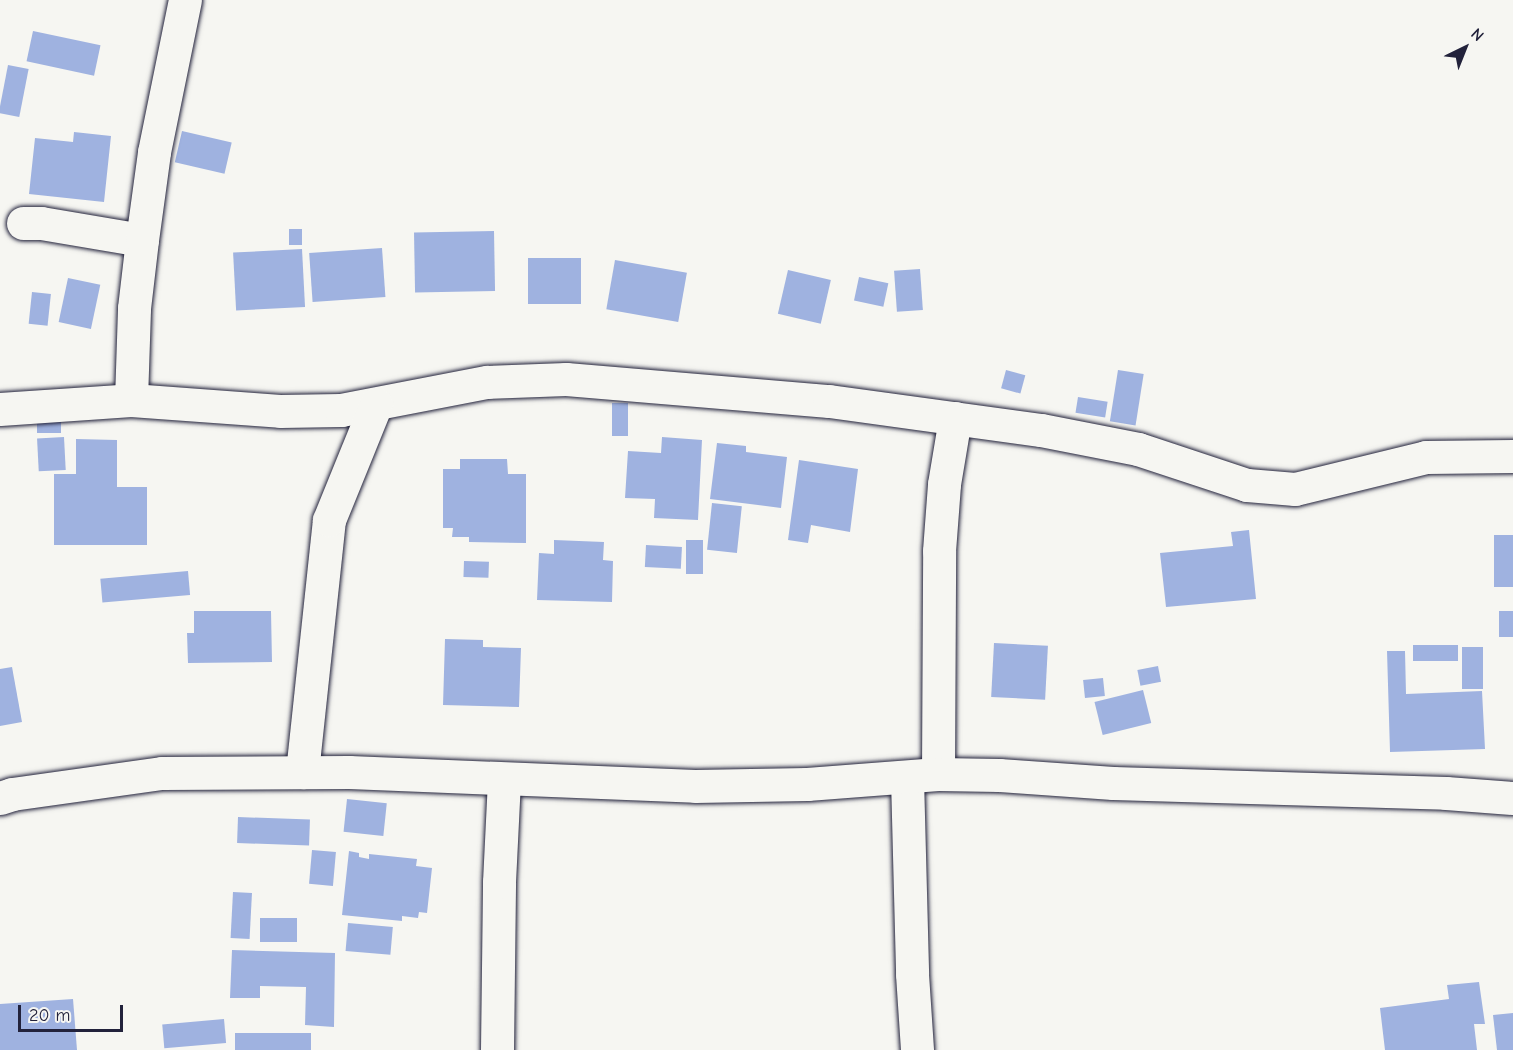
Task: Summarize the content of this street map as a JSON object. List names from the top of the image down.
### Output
{
  "scale_bar": "20 m",
  "north": "top right"
}
